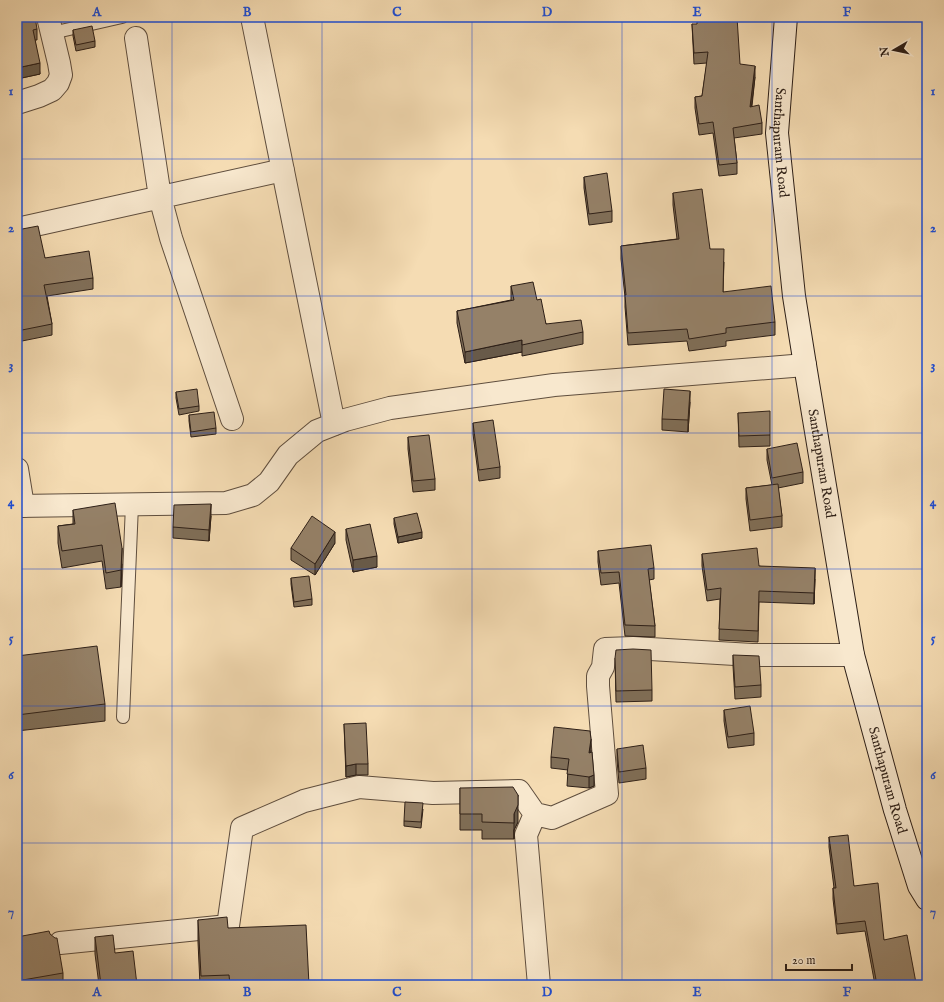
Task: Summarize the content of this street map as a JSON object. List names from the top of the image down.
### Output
{
  "streets": {
    "street": ["Santhapuram Road"]
  },
  "scale_bar": "20 m",
  "north": "left",
  "grid": {
    "columns": [
      "A",
      "B",
      "C",
      "D",
      "E",
      "F"
    ],
    "rows": [
      "1",
      "2",
      "3",
      "4",
      "5",
      "6",
      "7"
    ]
  }
}
